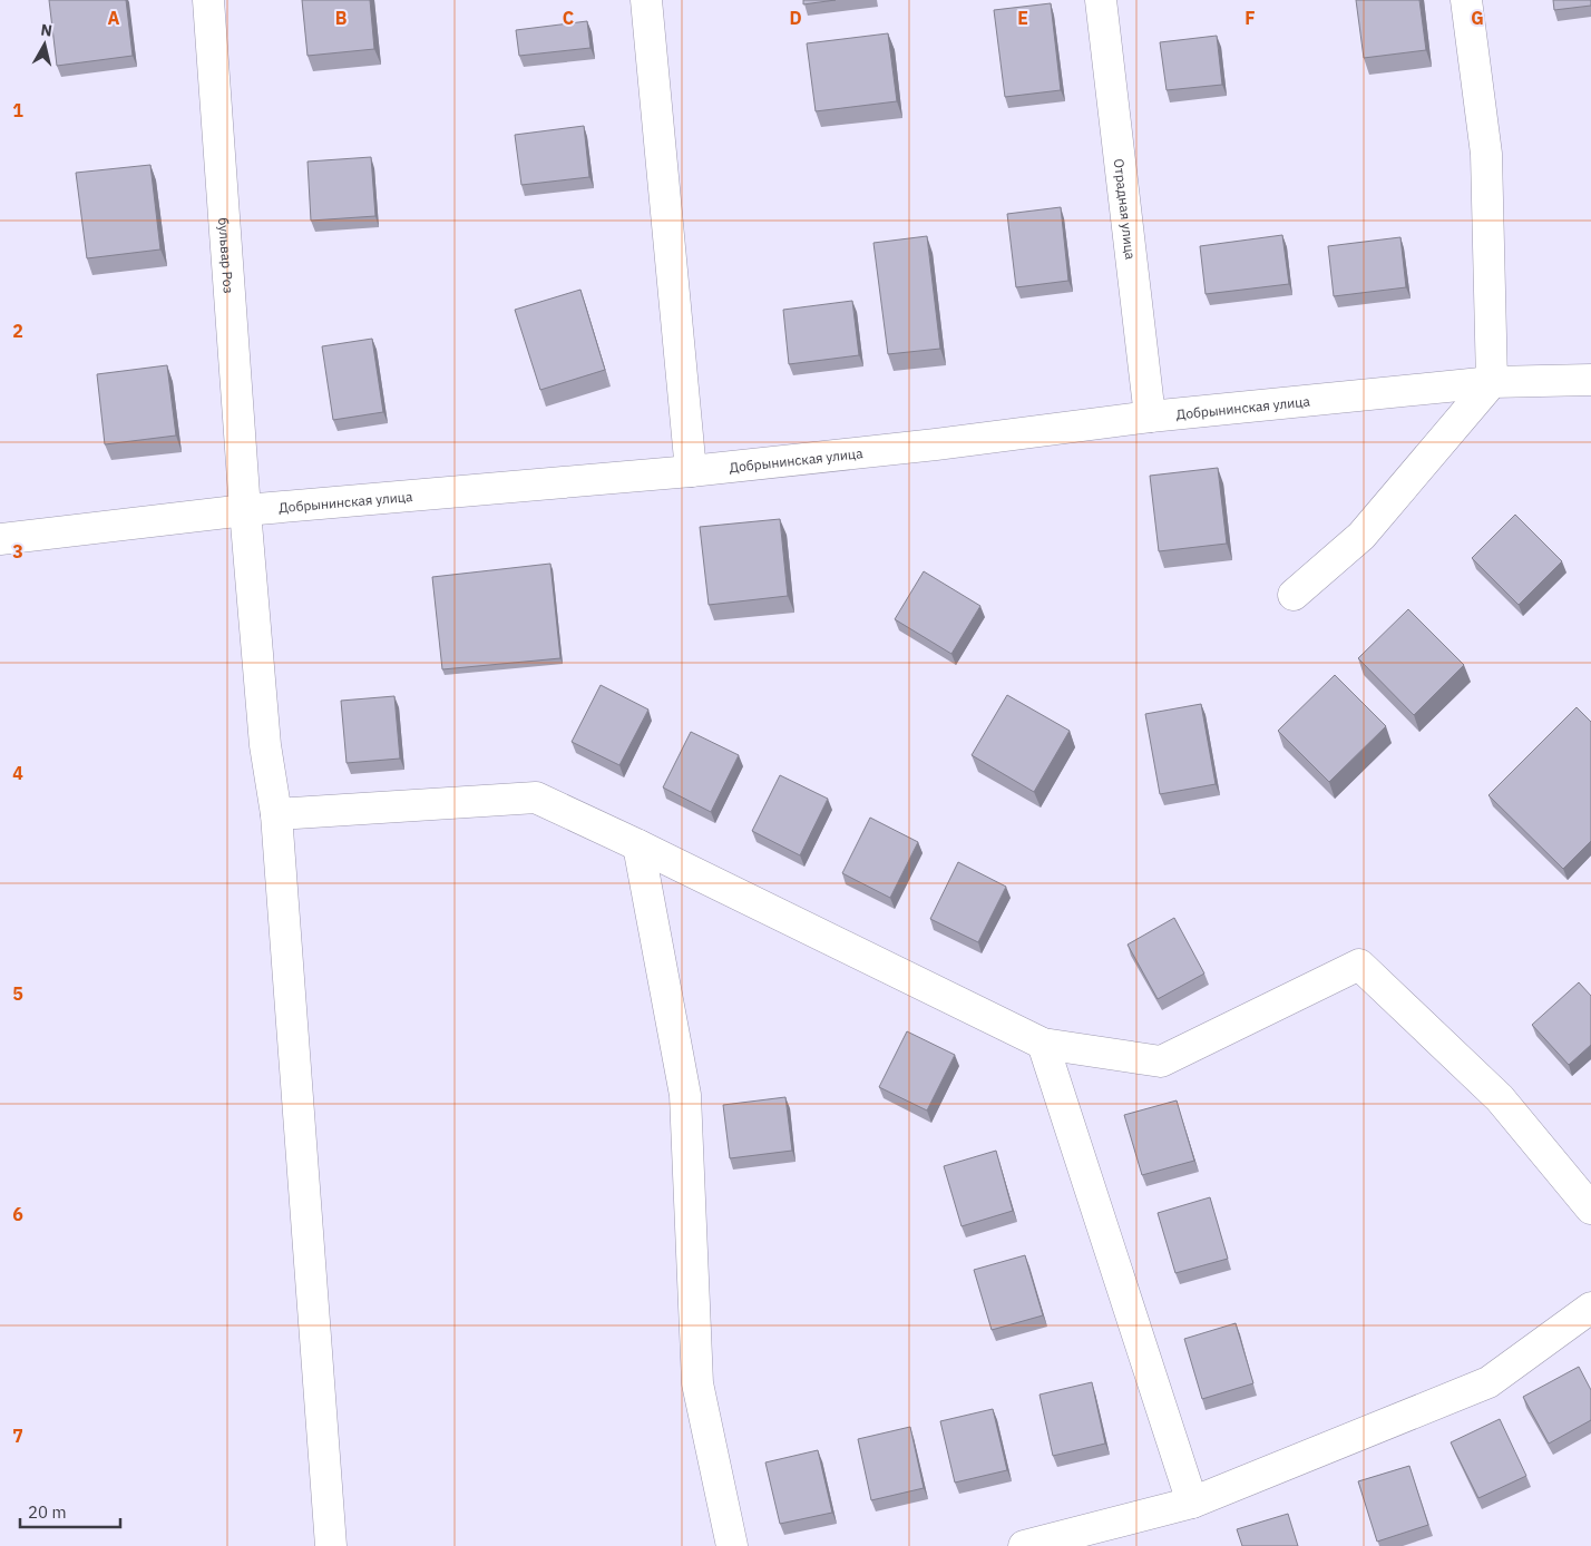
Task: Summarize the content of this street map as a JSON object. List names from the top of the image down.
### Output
{
  "streets": {
    "street": ["Отрадная улица", "бульвар Роз", "Добрынинская улица"]
  },
  "crossings": [
    ["Отрадная улица", "Добрынинская улица"],
    ["бульвар Роз", "Добрынинская улица"]
  ],
  "scale_bar": "20 m",
  "north": "top",
  "grid": {
    "columns": [
      "A",
      "B",
      "C",
      "D",
      "E",
      "F",
      "G"
    ],
    "rows": [
      "1",
      "2",
      "3",
      "4",
      "5",
      "6",
      "7"
    ]
  }
}
